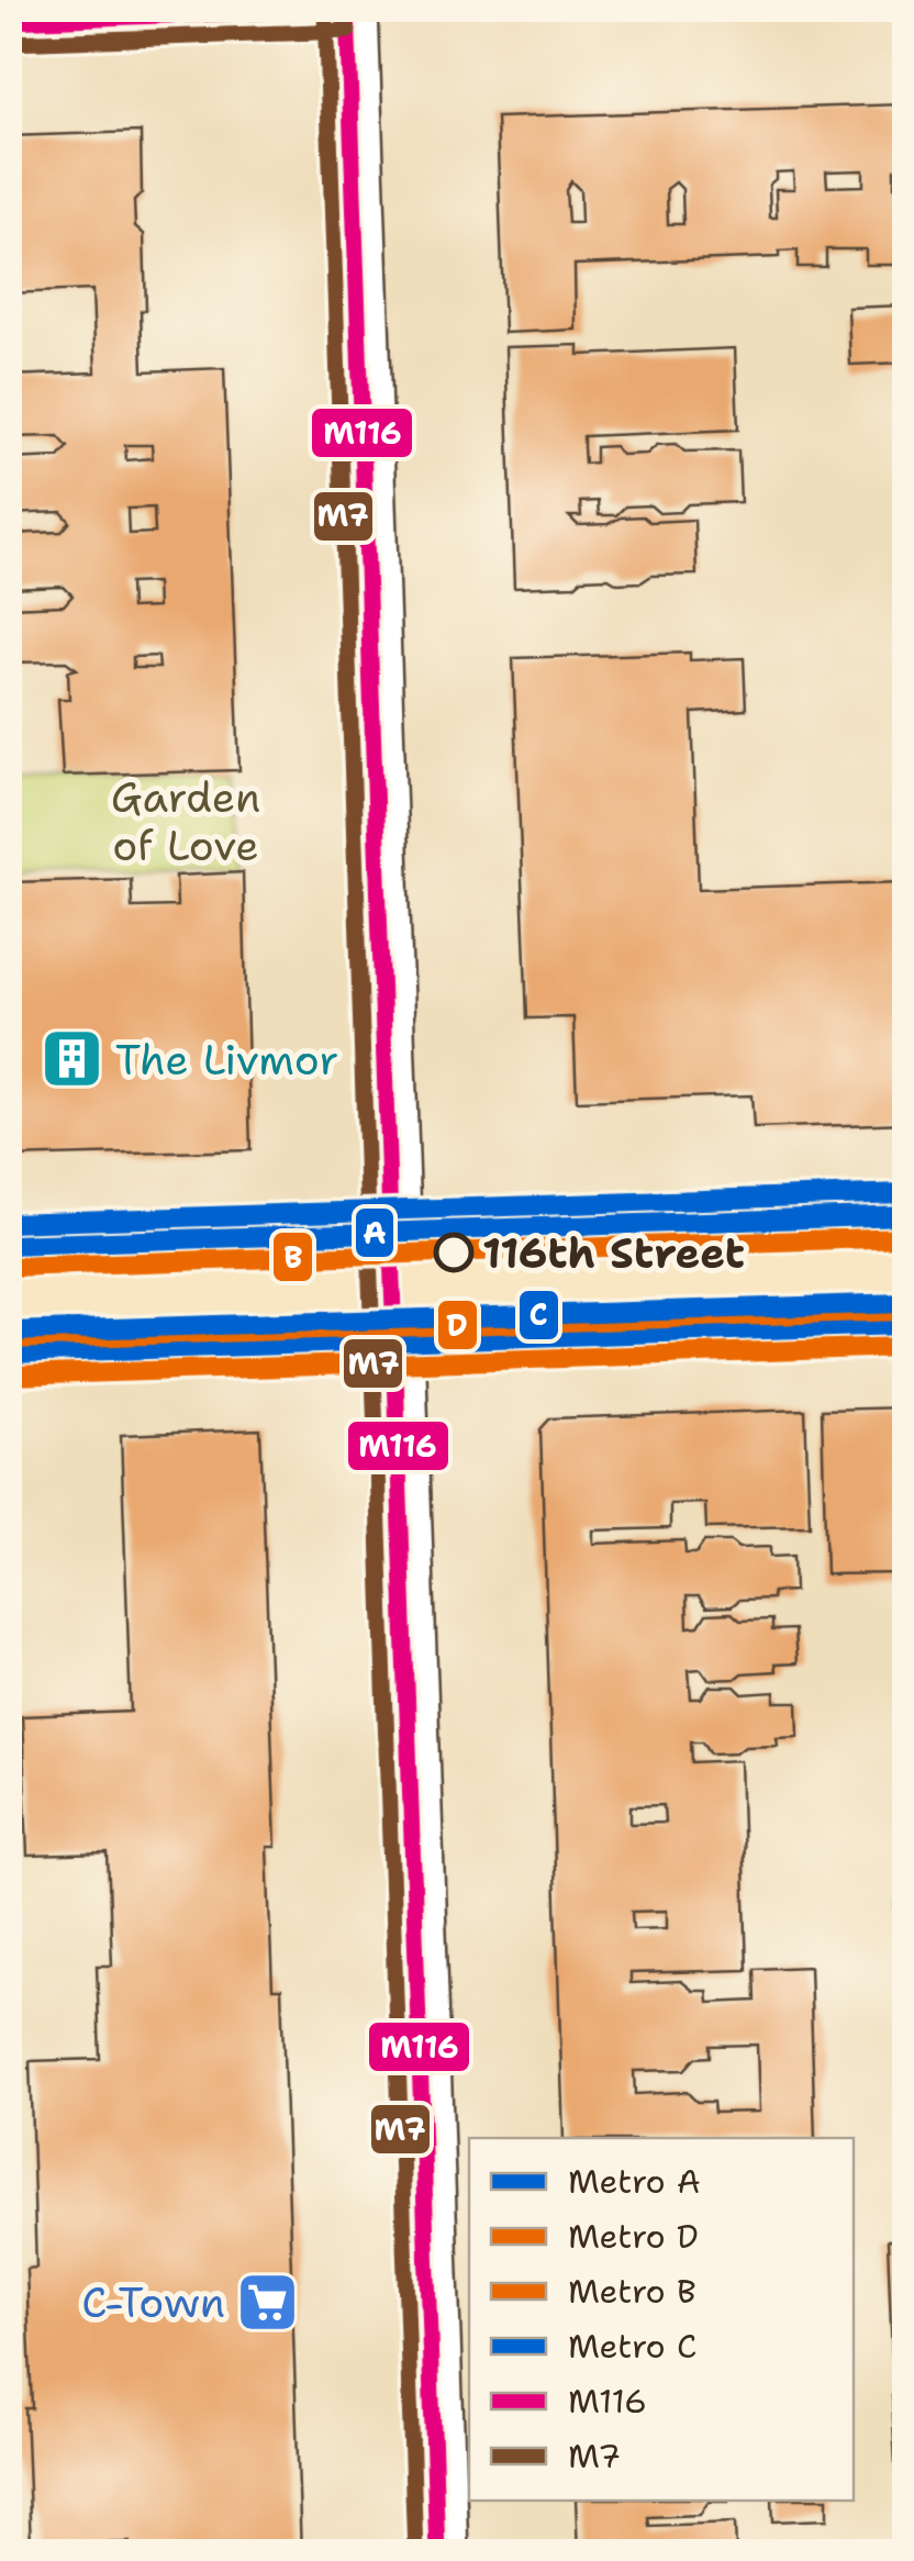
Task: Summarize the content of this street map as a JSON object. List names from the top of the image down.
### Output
{
  "parks": ["Garden of Love"],
  "places": {
    "building": ["The Livmor"],
    "other": ["116th Street"],
    "supermarket": ["C-Town"]
  },
  "lines": [
    "transit line M116",
    "transit line M7",
    "metro line C",
    "metro line A",
    "metro line B",
    "metro line D"
  ],
  "legend": [
    "Metro A",
    "Metro D",
    "Metro B",
    "Metro C",
    "M116",
    "M7"
  ]
}
